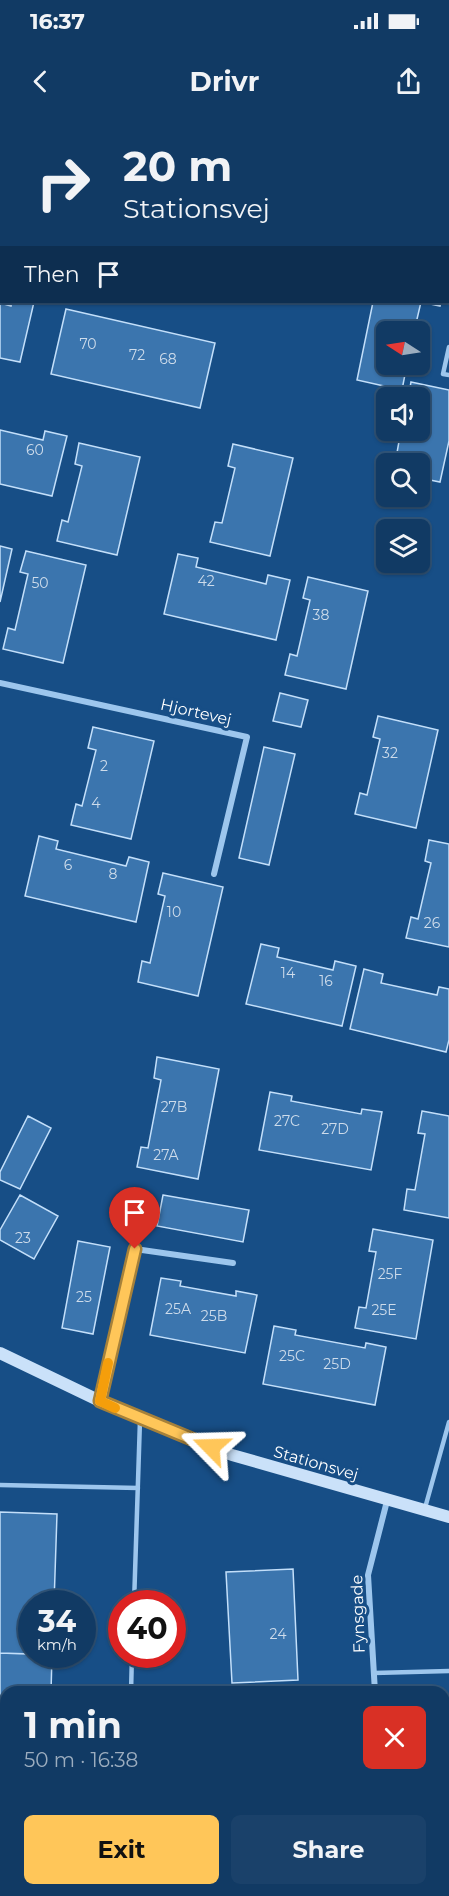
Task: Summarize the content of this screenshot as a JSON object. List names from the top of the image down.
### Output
{
  "streets": {
    "street": ["Hjortevej", "Stationsvej", "Fynsgade"]
  },
  "crossings": [
    ["Stationsvej", "Fynsgade"]
  ],
  "house_numbers": [
    "70",
    "72",
    "68",
    "60",
    "42",
    "50",
    "38",
    "32",
    "2",
    "4",
    "6",
    "8",
    "10",
    "26",
    "14",
    "16",
    "27B",
    "27C",
    "27D",
    "27A",
    "23",
    "25F",
    "25",
    "25A",
    "25E",
    "25B",
    "25C",
    "25D",
    "24"
  ],
  "north": "left",
  "page": {
    "status": "16:37",
    "header": "Drivr",
    "turn": ["20 m", "Stationsvej"],
    "then": "Then",
    "speed": "34 km/h",
    "limit": "40",
    "heading": ["1 min", "50 m · 16:38"],
    "buttons": ["Exit", "Share"]
  }
}
